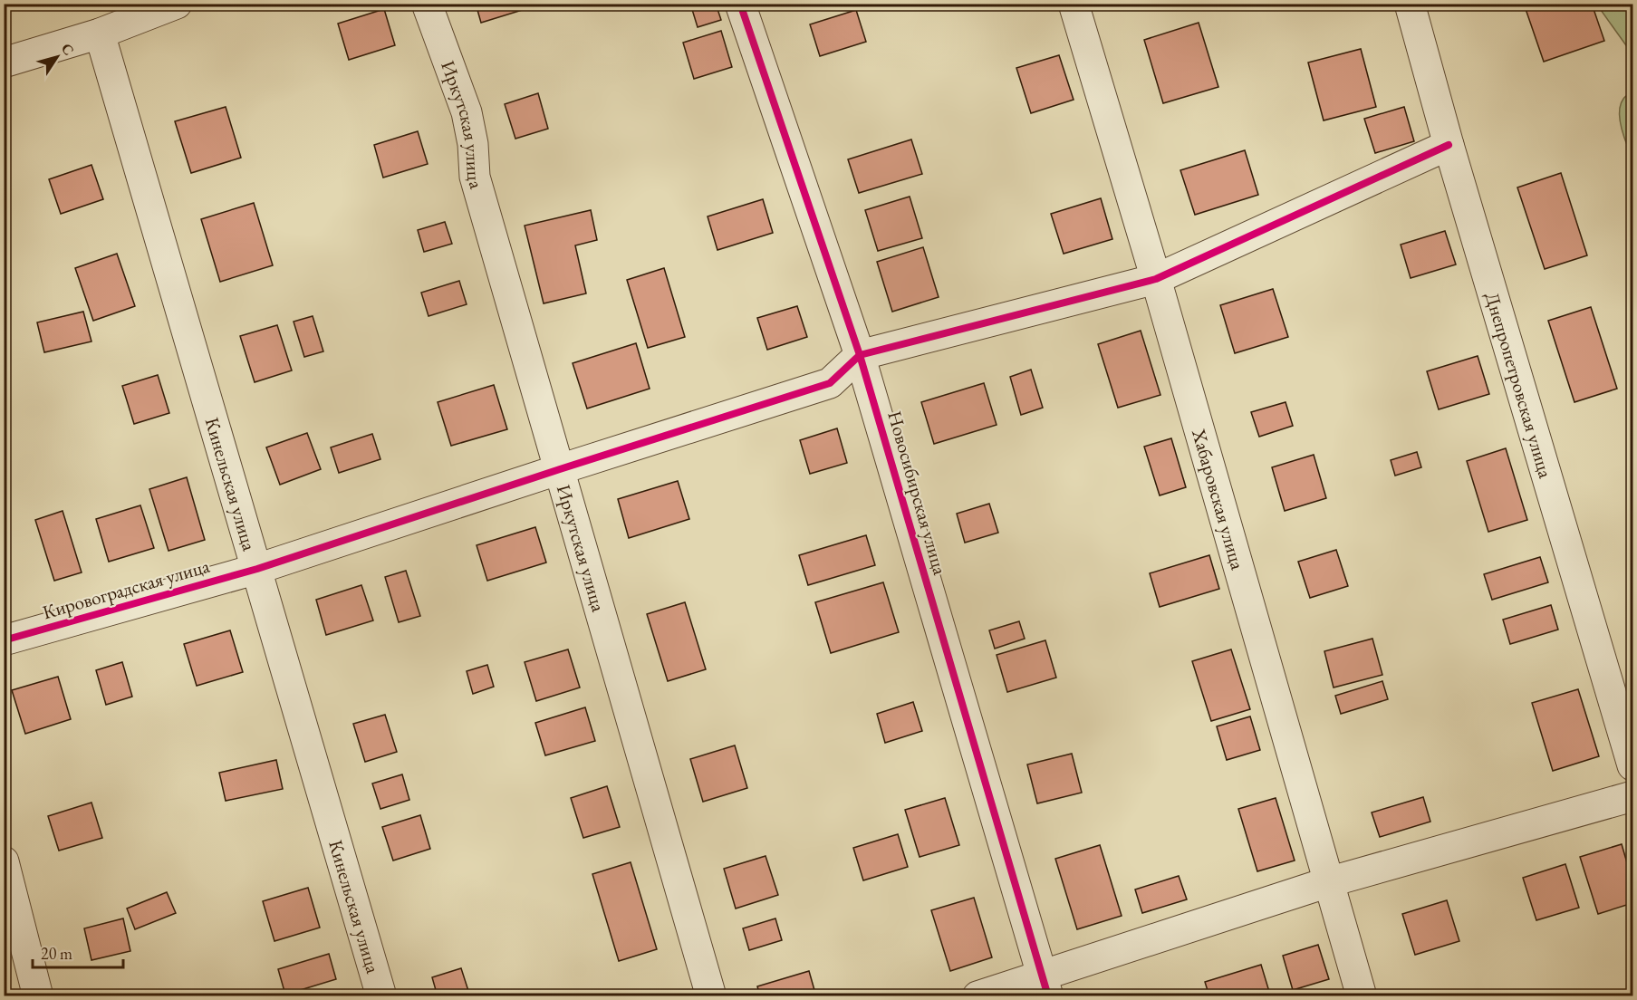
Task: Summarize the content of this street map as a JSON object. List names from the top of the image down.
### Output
{
  "streets": {
    "street": [
      "Иркутская улица",
      "Днепропетровская улица",
      "Кинельская улица",
      "Новосибирская улица",
      "Хабаровская улица",
      "Кировоградская улица"
    ]
  },
  "crossings": [
    ["Иркутская улица", "Кировоградская улица"],
    ["Кинельская улица", "Кировоградская улица"],
    ["Новосибирская улица", "Кировоградская улица"]
  ],
  "scale_bar": "20 m",
  "north": "top right"
}
